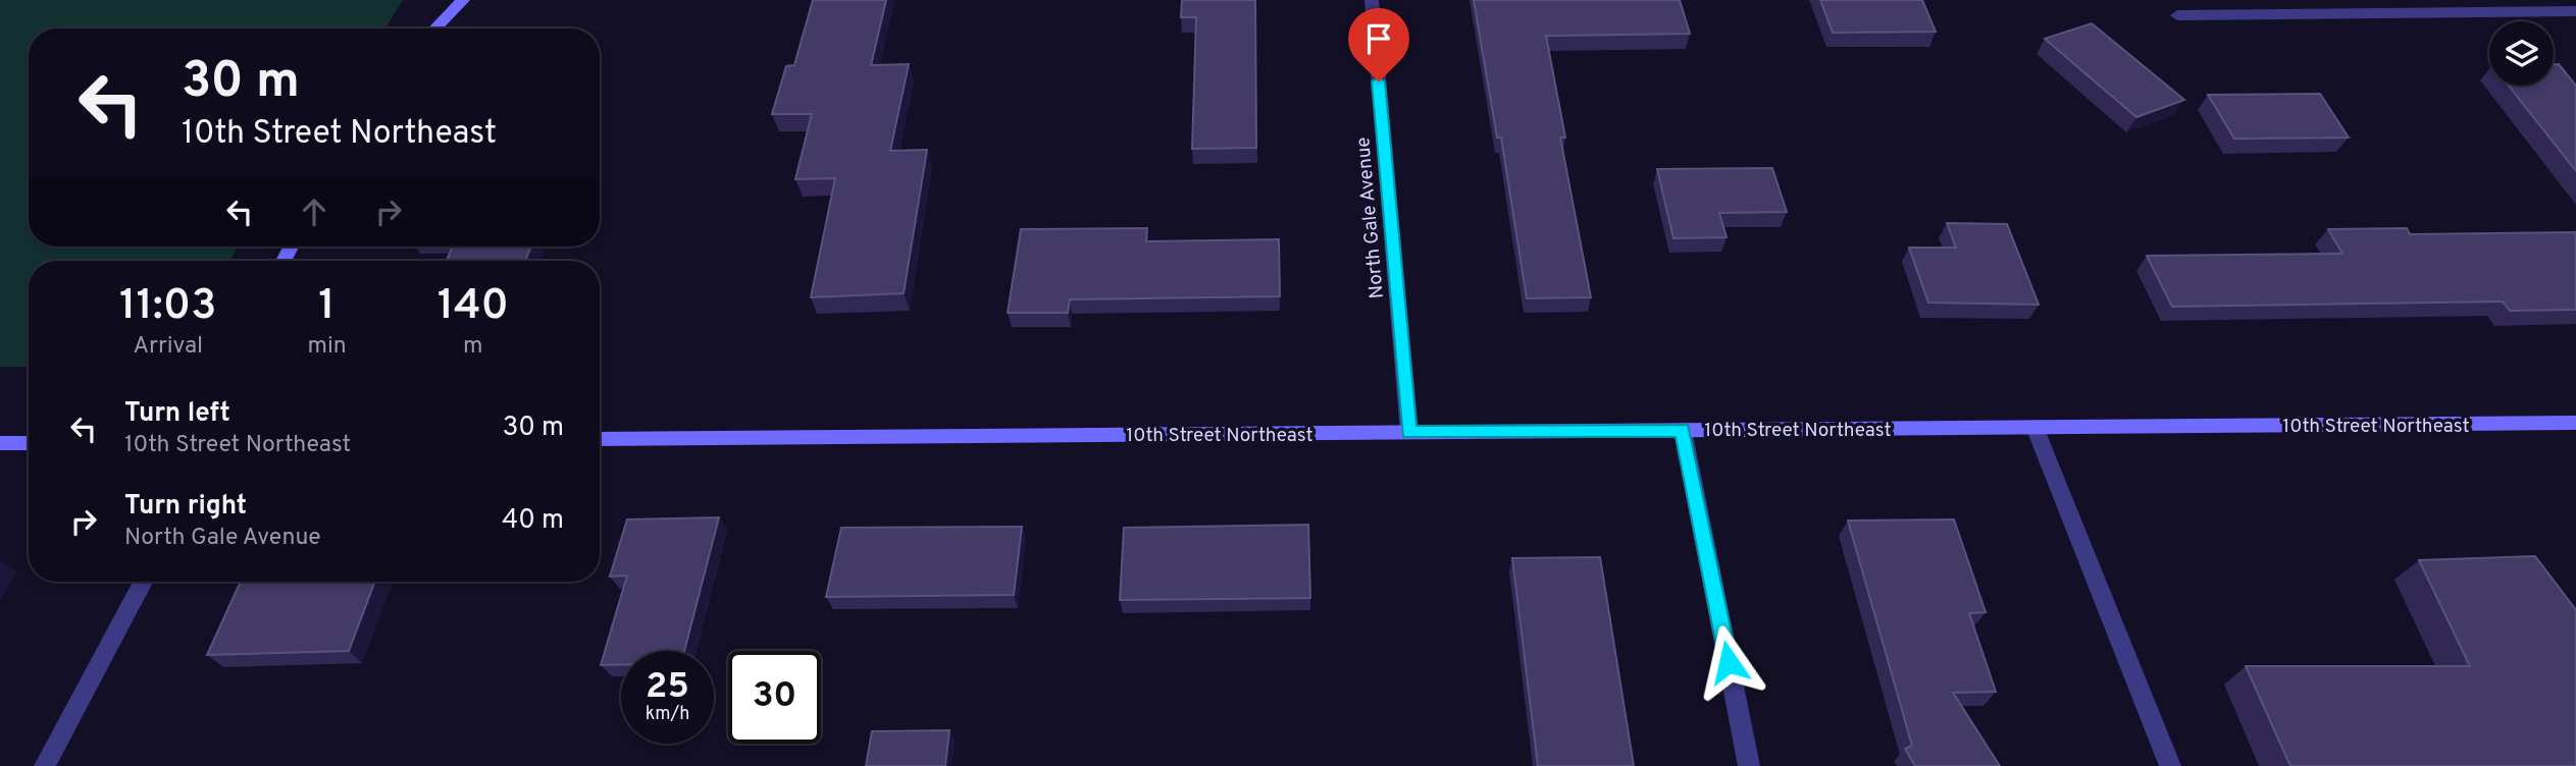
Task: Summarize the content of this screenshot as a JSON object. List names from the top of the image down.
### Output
{
  "streets": {
    "main road": ["10th Street Northeast"],
    "street": ["North Gale Avenue"]
  },
  "crossings": [
    ["North Gale Avenue", "10th Street Northeast"]
  ],
  "page": {
    "turn": ["30 m", "10th Street Northeast"],
    "eta": [
      "11:03",
      "Arrival",
      "1",
      "min",
      "140",
      "m"
    ],
    "list": [
      {
        "name": "Turn left",
        "note": "10th Street Northeast",
        "value": "30 m"
      },
      {
        "name": "Turn right",
        "note": "North Gale Avenue",
        "value": "40 m"
      }
    ],
    "speed": "25 km/h",
    "limit": "30"
  }
}
